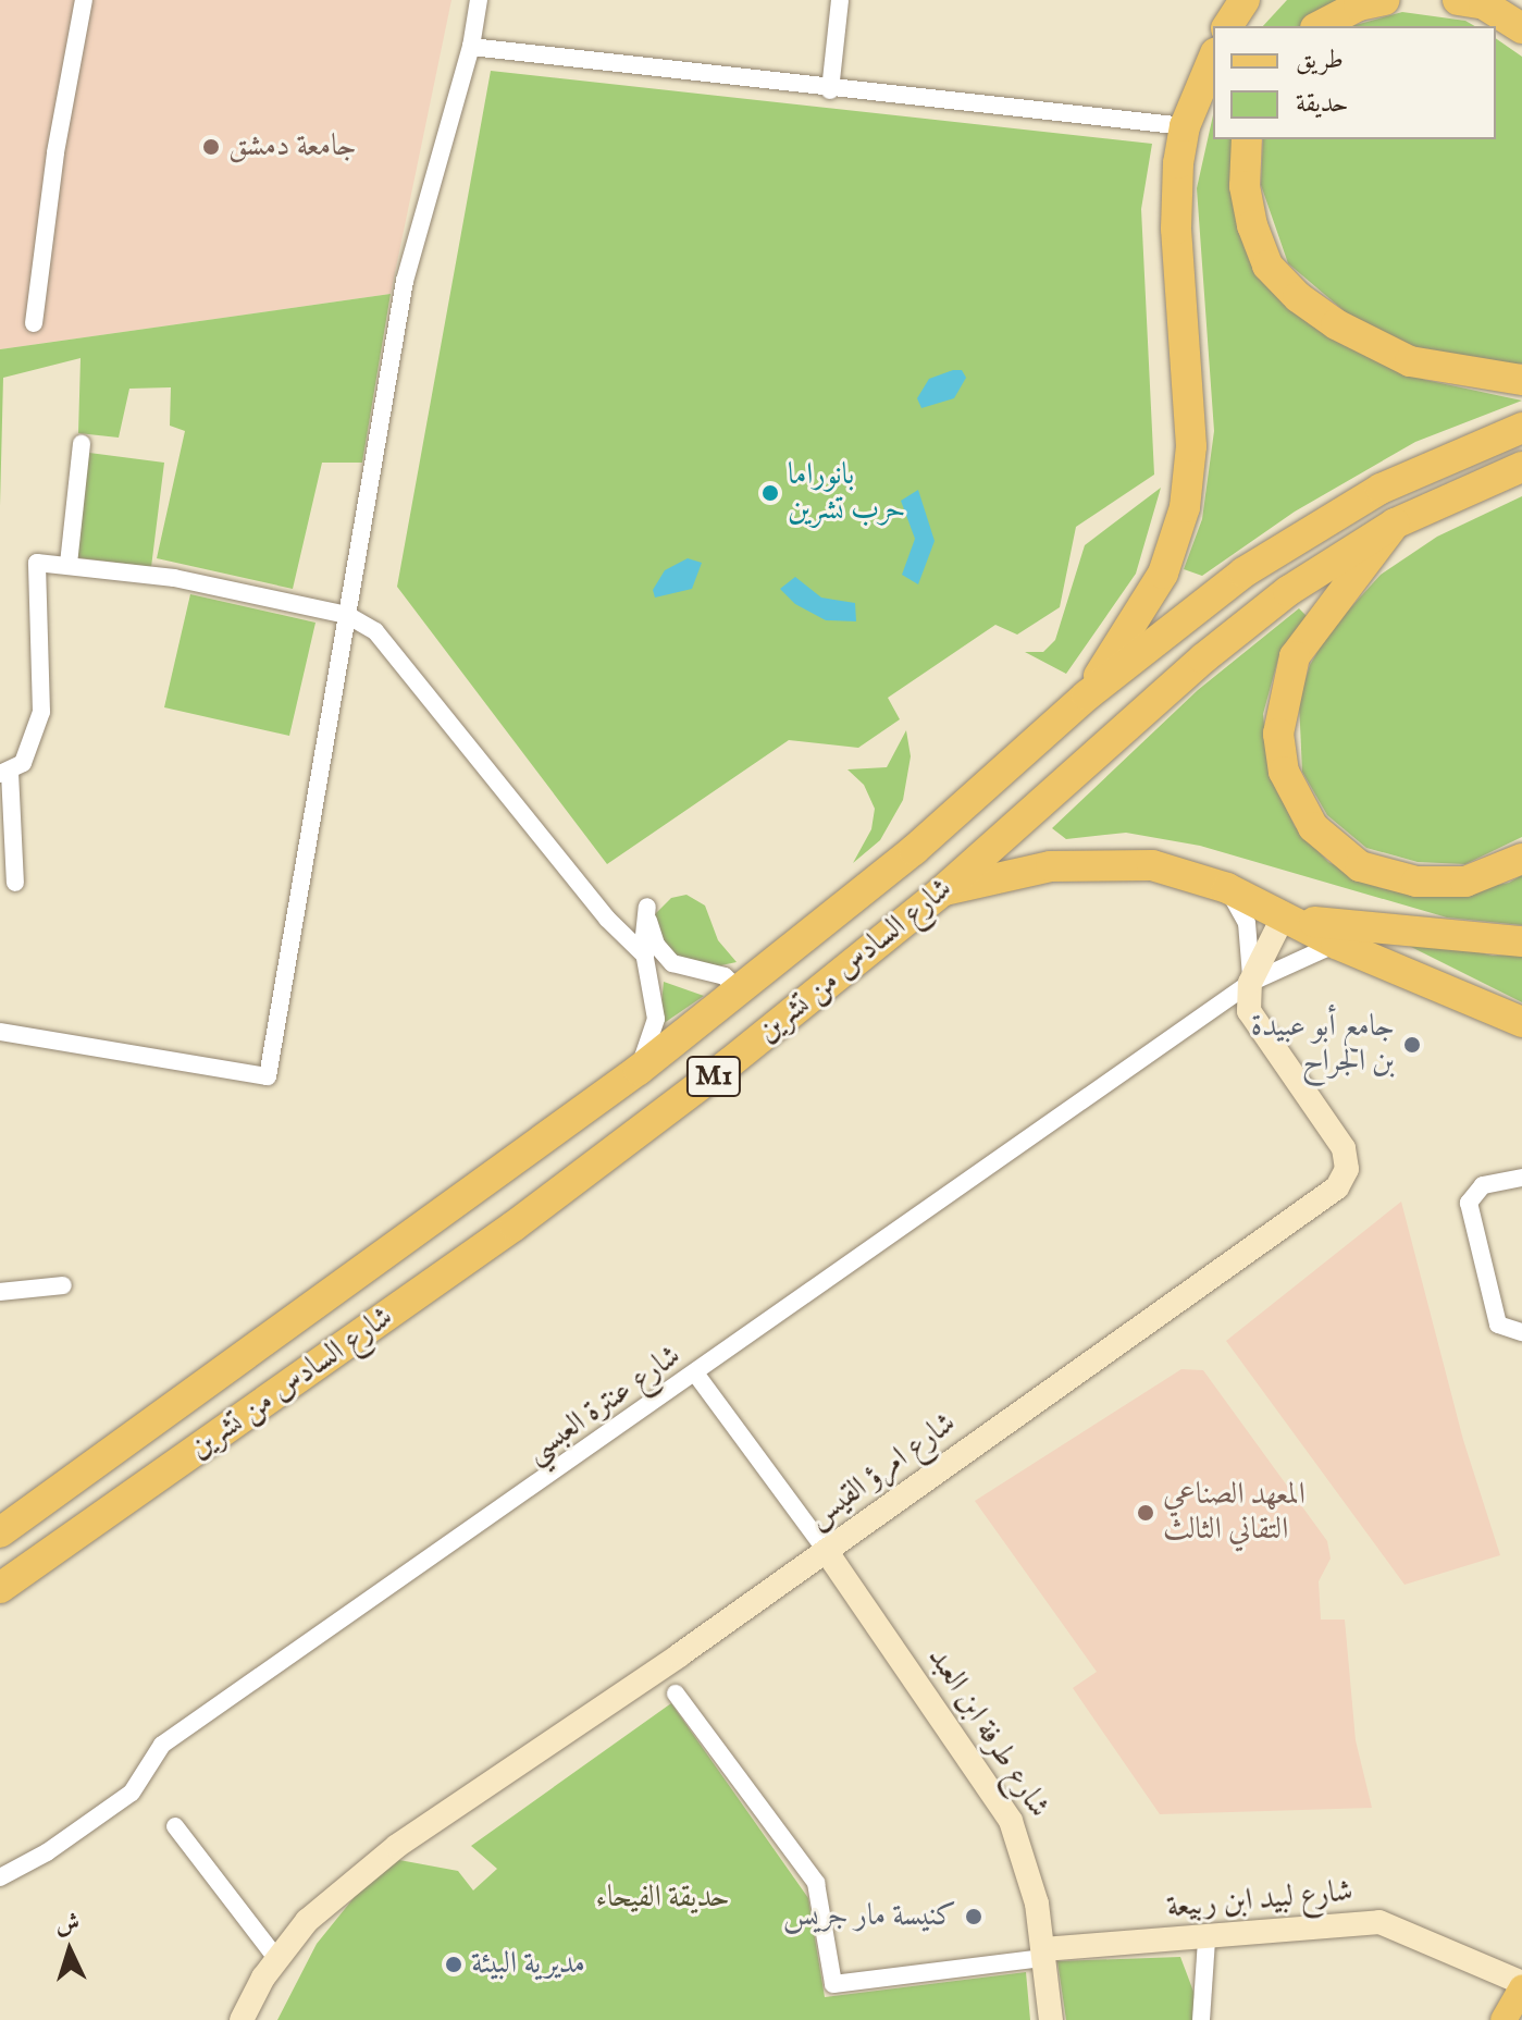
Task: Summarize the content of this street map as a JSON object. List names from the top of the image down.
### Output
{
  "streets": {
    "highway": ["شارع السادس من تشرين", "M1"],
    "street": [
      "شارع عنترة العبسي",
      "شارع امرؤ القيس",
      "شارع طرفة ابن العبد",
      "شارع لبيد ابن ربيعة"
    ]
  },
  "crossings": [
    ["شارع عنترة العبسي", "شارع امرؤ القيس"],
    ["شارع امرؤ القيس", "شارع طرفة ابن العبد"],
    ["شارع طرفة ابن العبد", "شارع لبيد ابن ربيعة"]
  ],
  "parks": ["حديقة الفيحاء"],
  "places": [
    "جامعة دمشق",
    "بانوراما حرب تشرين",
    "جامع أبو عبيدة بن الجراح",
    "المعهد الصناعي التقاني الثالث",
    "كنيسة مار جريس",
    "مديرية البيئة"
  ],
  "legend": ["طريق", "حديقة"],
  "north": "top"
}
